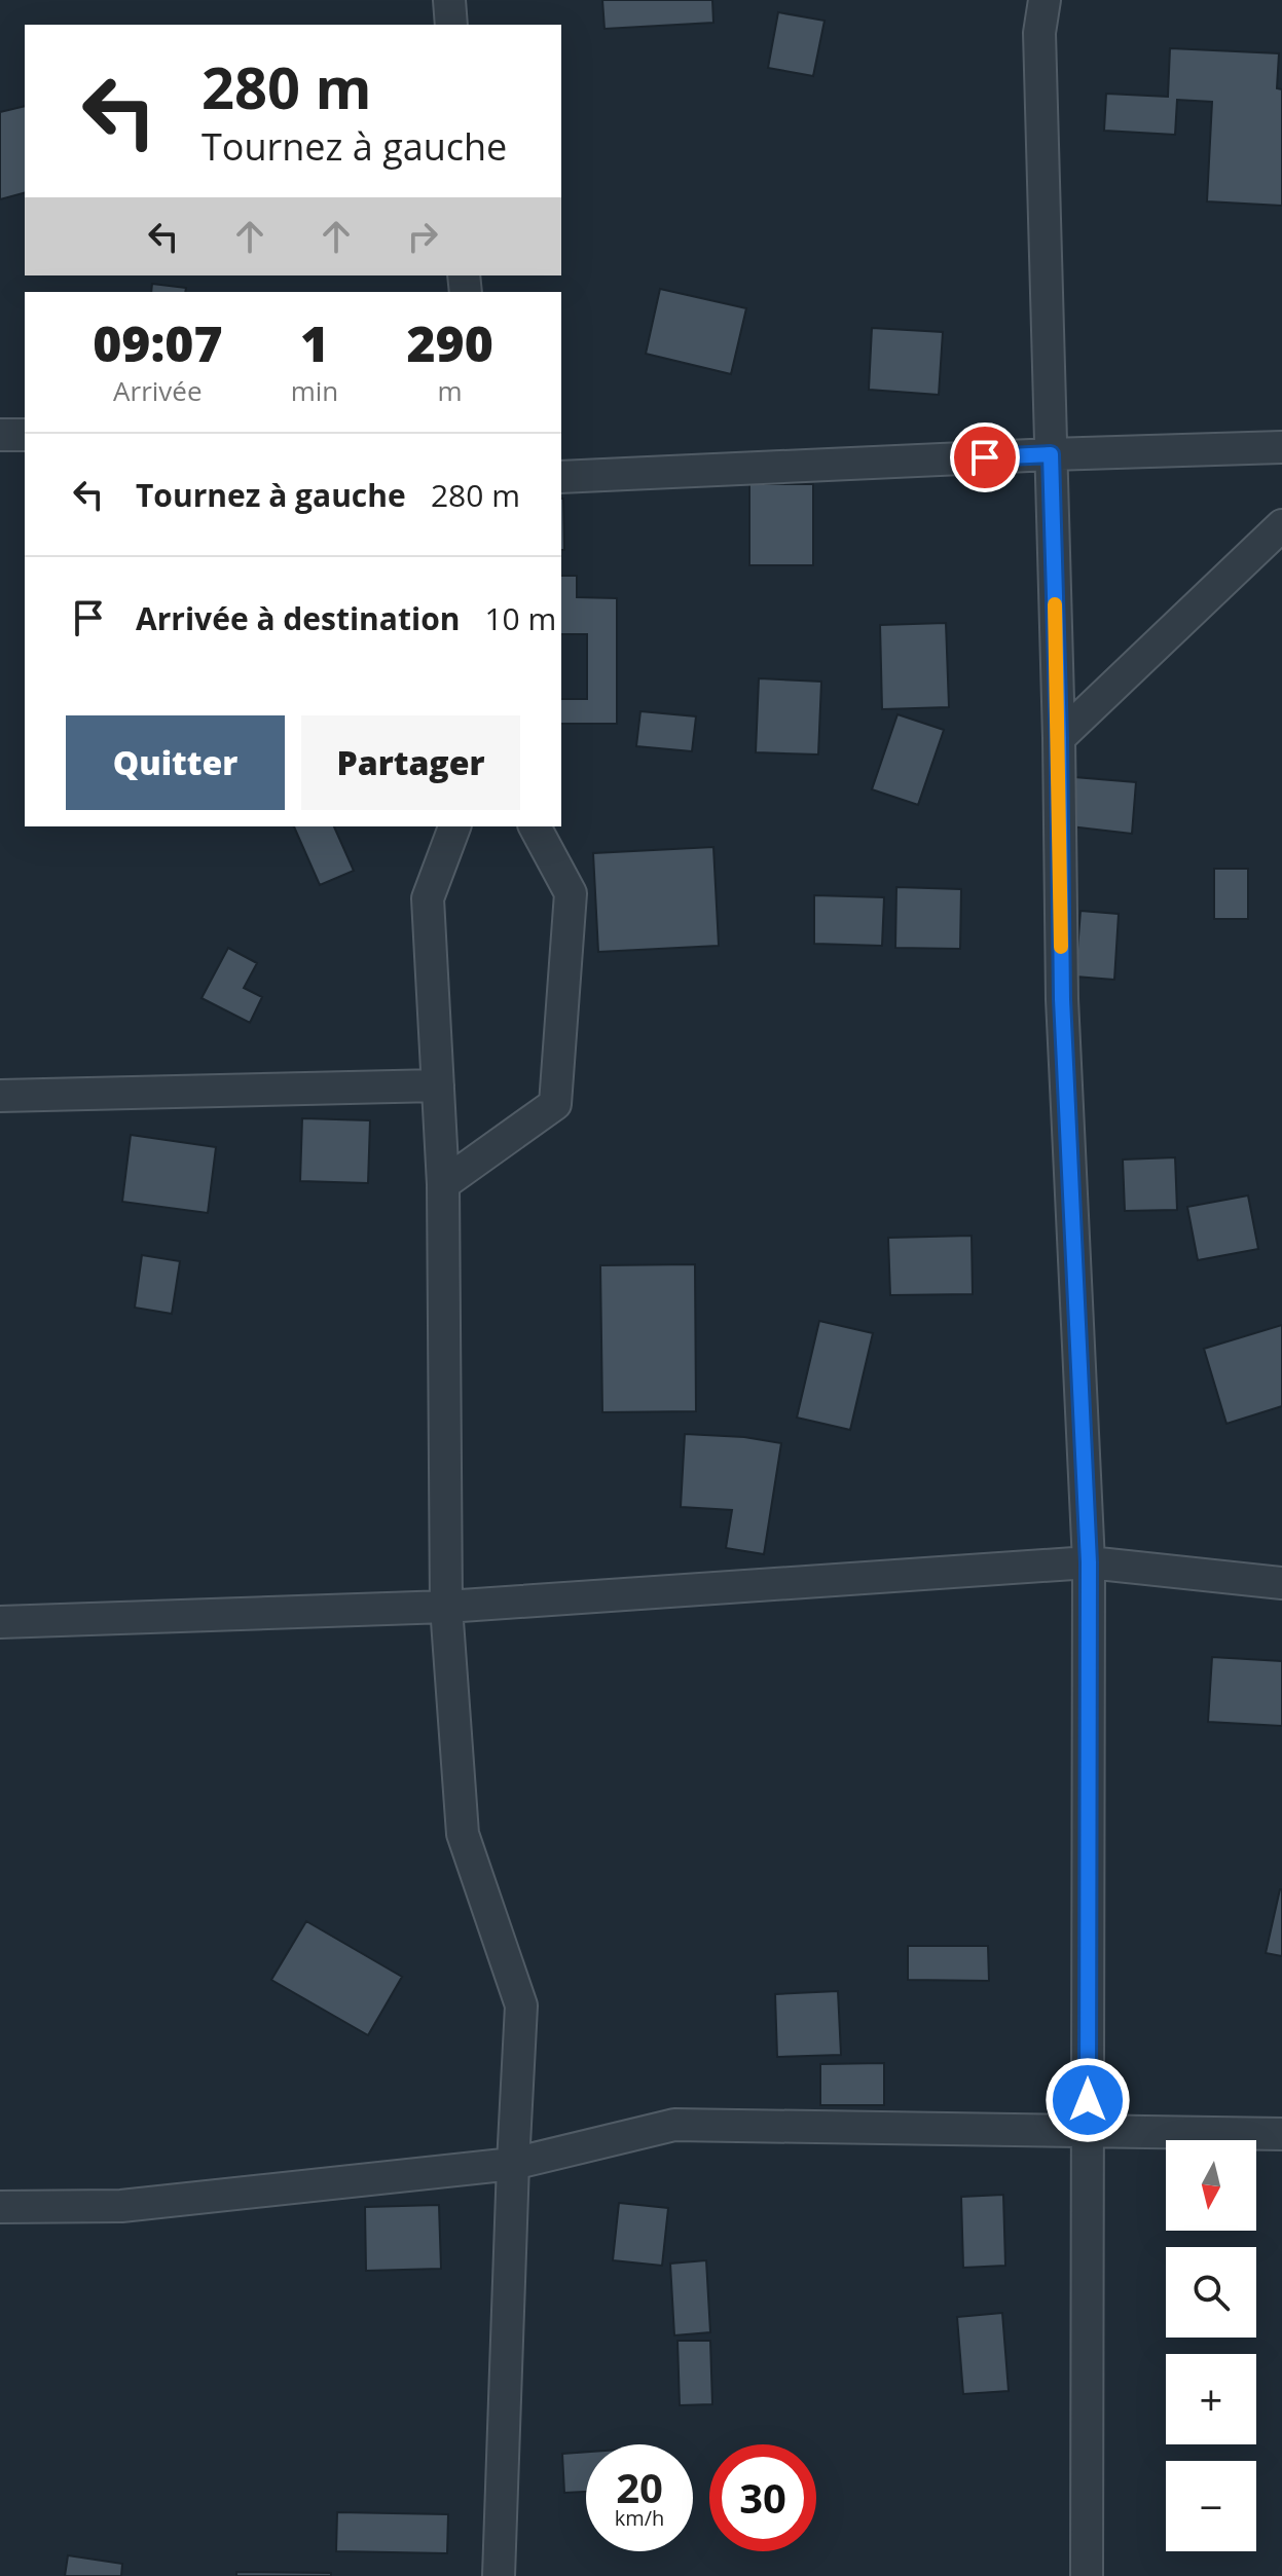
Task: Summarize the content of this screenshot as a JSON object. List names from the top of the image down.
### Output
{
  "north": "bottom",
  "page": {
    "turn": ["280 m", "Tournez à gauche"],
    "eta": [
      "09:07",
      "Arrivée",
      "1",
      "min",
      "290",
      "m"
    ],
    "list": [
      {
        "name": "Tournez à gauche",
        "value": "280 m"
      },
      {
        "name": "Arrivée à destination",
        "value": "10 m"
      }
    ],
    "buttons": ["Quitter", "Partager"],
    "map_buttons": ["+", "−"],
    "speed": "20 km/h",
    "limit": "30"
  }
}
